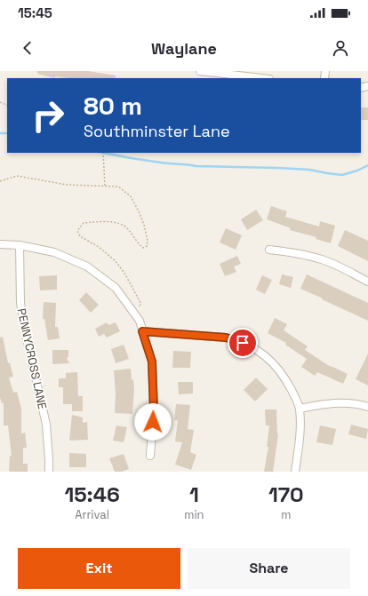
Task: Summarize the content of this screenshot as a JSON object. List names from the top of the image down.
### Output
{
  "streets": {
    "street": ["PENNYCROSS LANE"]
  },
  "page": {
    "status": "15:45",
    "header": "Waylane",
    "turn": ["80 m", "Southminster Lane"],
    "eta": [
      "15:46",
      "Arrival",
      "1",
      "min",
      "170",
      "m"
    ],
    "buttons": ["Exit", "Share"]
  }
}
